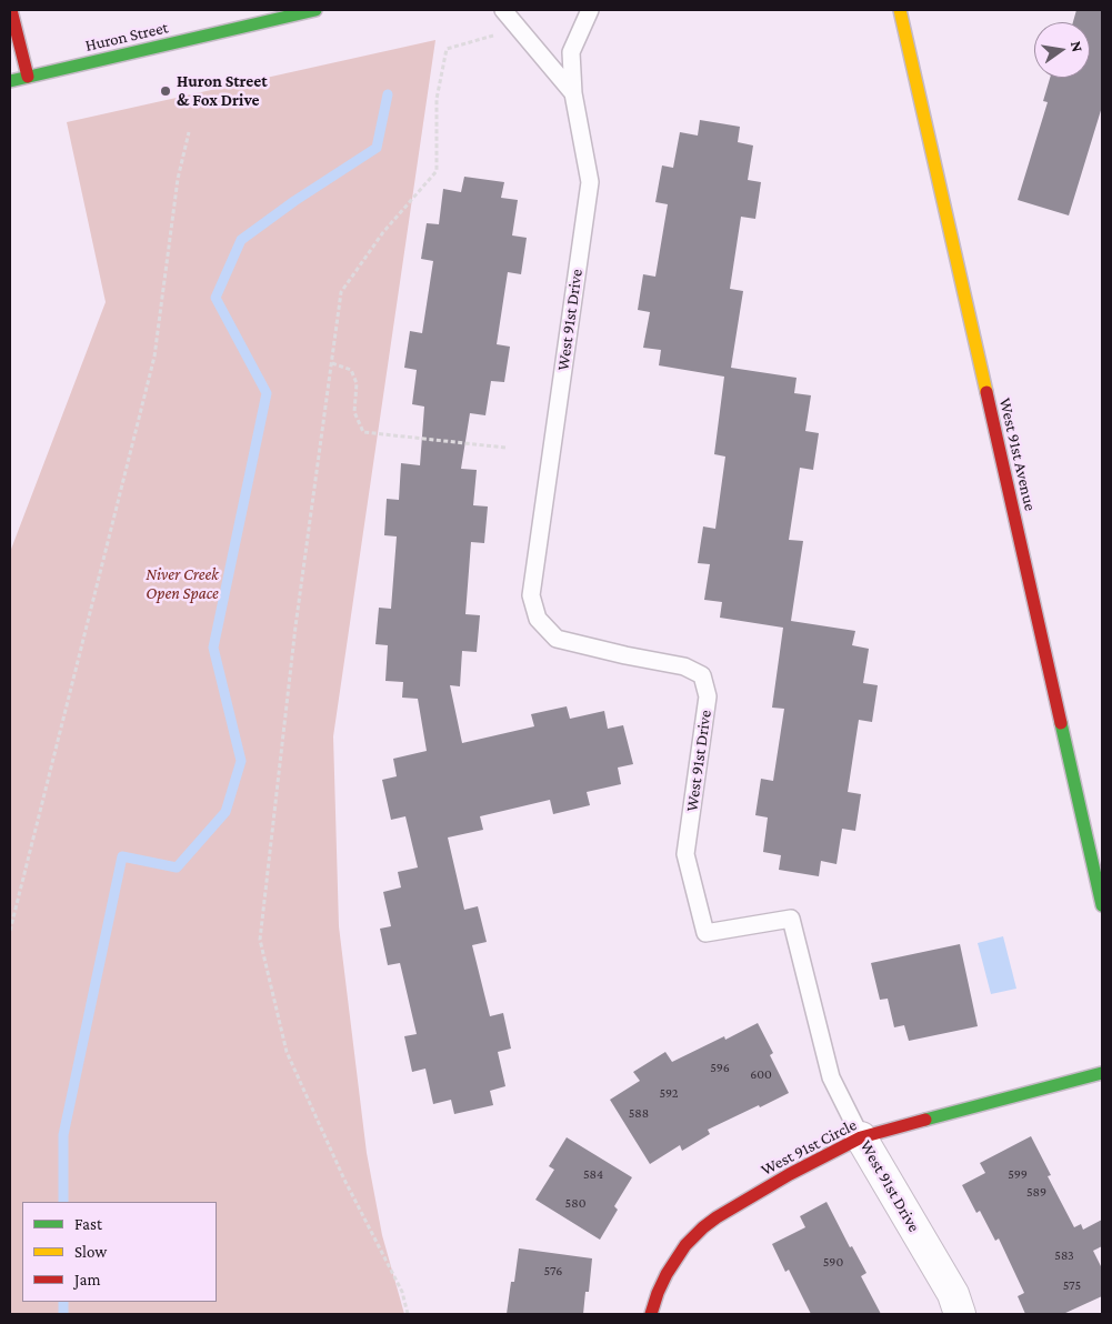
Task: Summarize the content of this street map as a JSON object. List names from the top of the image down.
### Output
{
  "streets": {
    "street": [
      "Huron Street",
      "West 91st Drive",
      "West 91st Avenue",
      "West 91st Circle"
    ]
  },
  "crossings": [
    ["West 91st Drive", "West 91st Circle"]
  ],
  "parks": ["Niver Creek Open Space"],
  "places": ["Huron Street & Fox Drive"],
  "house_numbers": [
    "596",
    "600",
    "592",
    "588",
    "584",
    "599",
    "589",
    "580",
    "583",
    "590",
    "576",
    "575"
  ],
  "legend": ["Fast", "Slow", "Jam"],
  "north": "right"
}
